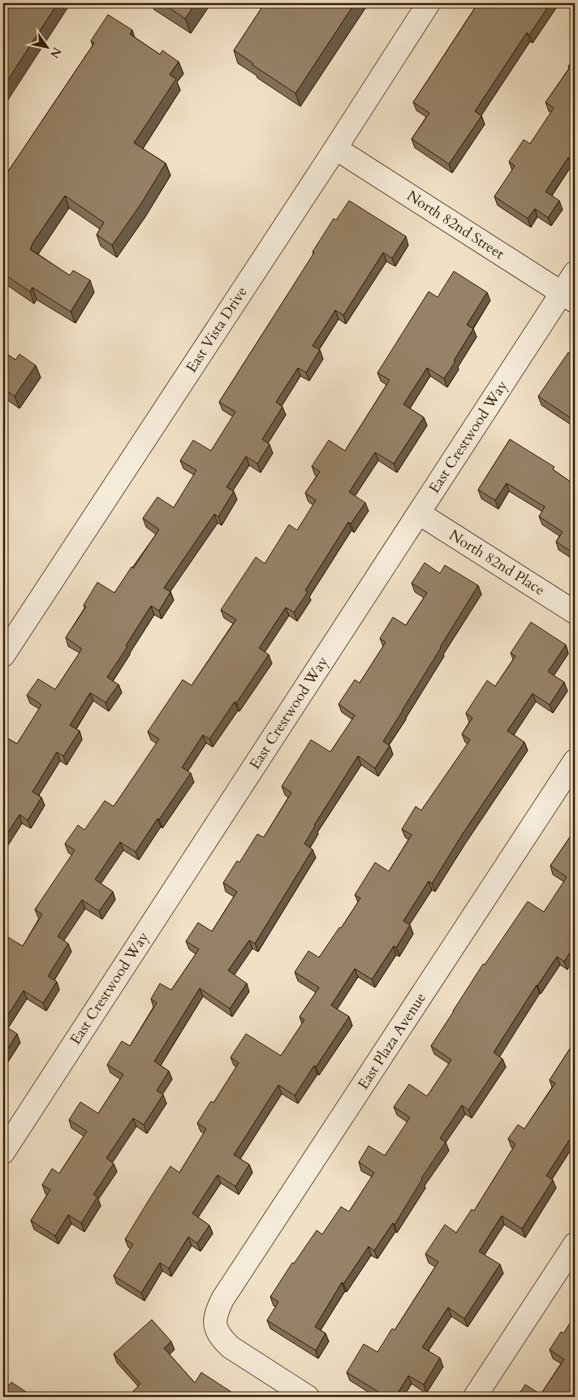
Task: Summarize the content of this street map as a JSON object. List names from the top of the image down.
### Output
{
  "streets": {
    "street": [
      "North 82nd Street",
      "East Vista Drive",
      "East Crestwood Way",
      "North 82nd Place",
      "East Plaza Avenue"
    ]
  },
  "crossings": [
    ["North 82nd Street", "East Vista Drive"],
    ["North 82nd Street", "East Crestwood Way"],
    ["East Crestwood Way", "North 82nd Place"]
  ],
  "north": "bottom right"
}
